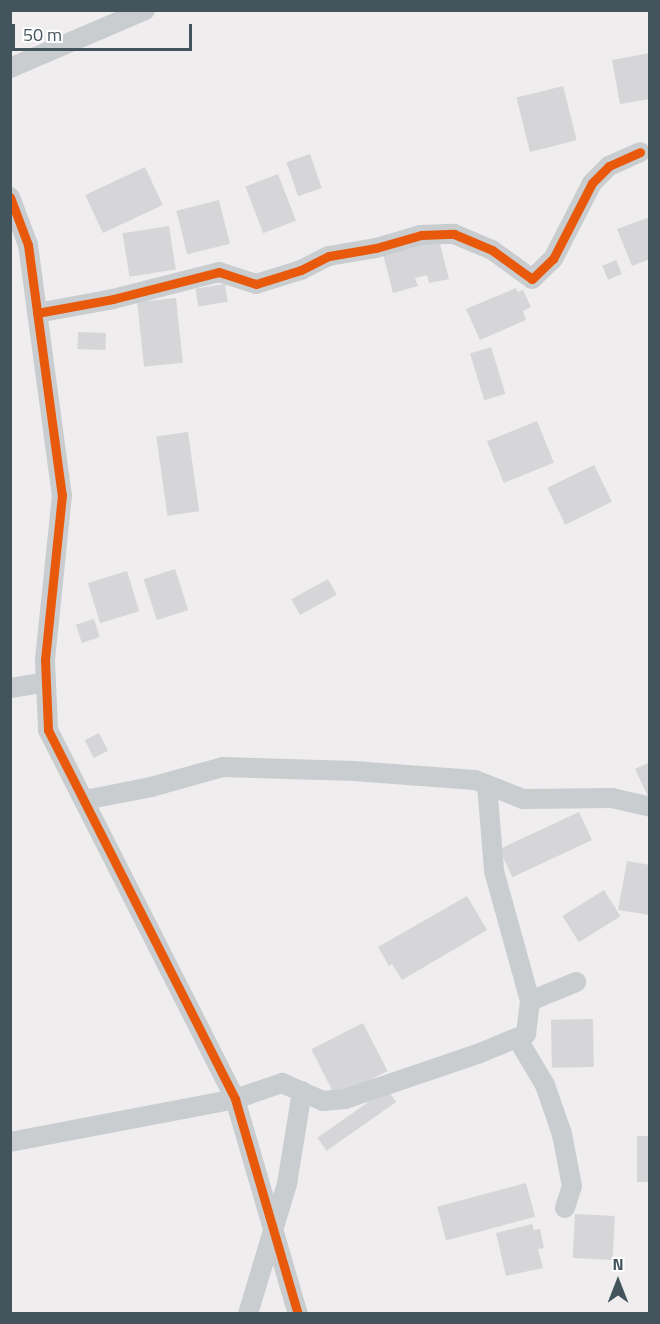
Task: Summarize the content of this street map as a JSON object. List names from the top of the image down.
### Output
{
  "scale_bar": "50 m",
  "north": "top"
}
